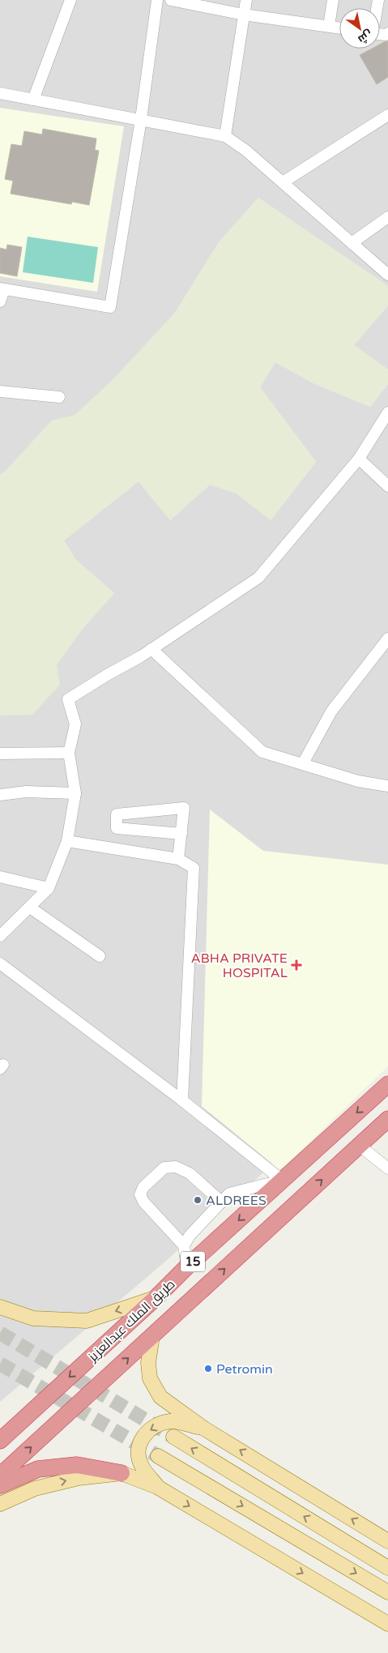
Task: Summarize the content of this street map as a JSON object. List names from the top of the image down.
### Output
{
  "streets": {
    "highway": ["15", "طريق الملك عبدالعزيز"]
  },
  "places": {
    "health": ["ABHA PRIVATE HOSPITAL"],
    "other": ["ALDREES", "Petromin"]
  },
  "north": "bottom right"
}
